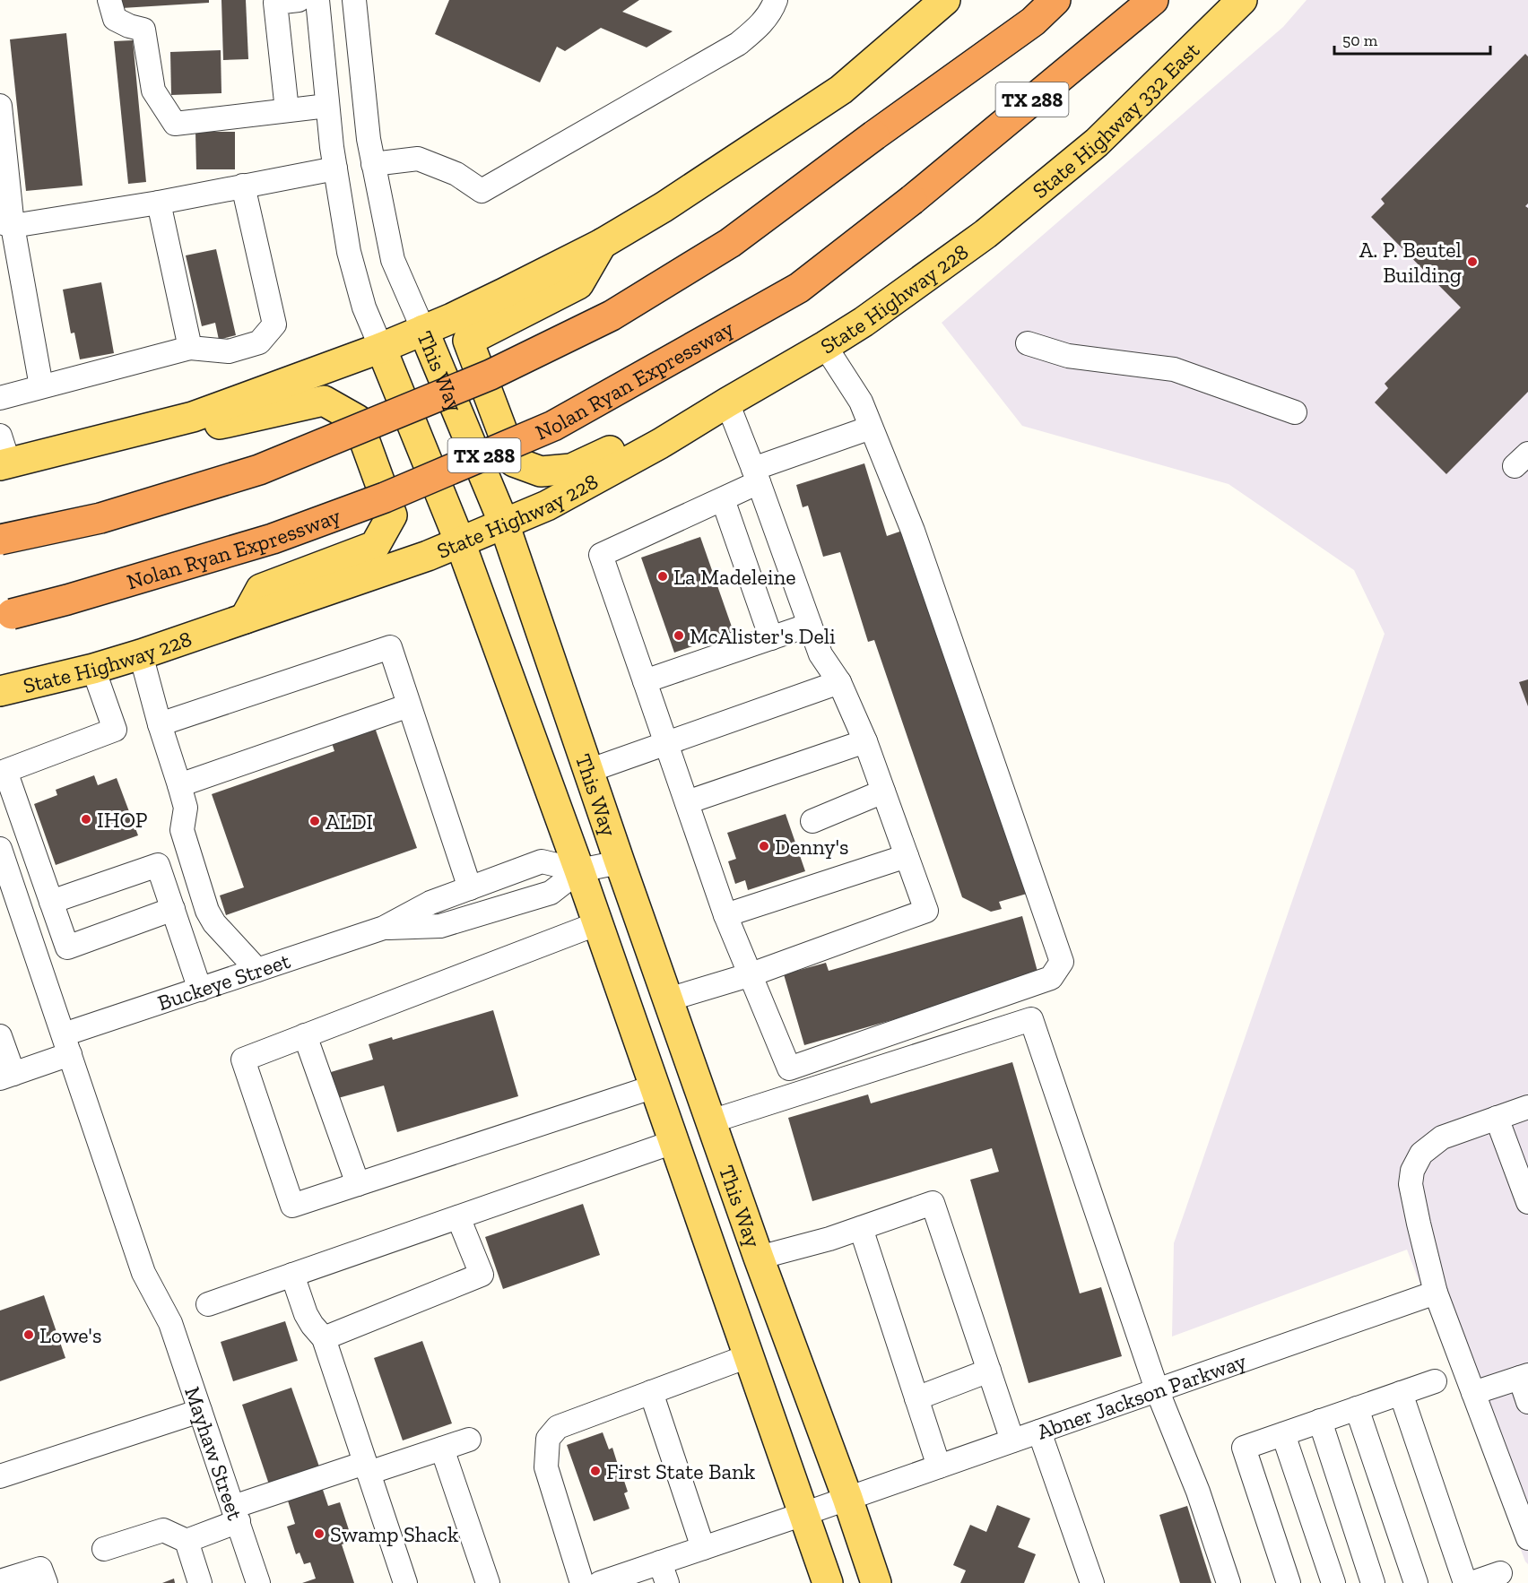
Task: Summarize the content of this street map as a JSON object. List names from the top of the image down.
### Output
{
  "streets": {
    "highway": ["TX 288", "Nolan Ryan Expressway"],
    "main road": ["State Highway 332 East", "State Highway 228", "This Way"],
    "street": ["Buckeye Street", "Abner Jackson Parkway", "Mayhaw Street"]
  },
  "crossings": [
    ["State Highway 332 East", "State Highway 228"],
    ["State Highway 228", "This Way"],
    ["This Way", "Buckeye Street"],
    ["This Way", "Abner Jackson Parkway"],
    ["Buckeye Street", "Mayhaw Street"]
  ],
  "places": [
    "A. P. Beutel Building",
    "La Madeleine",
    "McAlister's Deli",
    "IHOP",
    "ALDI",
    "Denny's",
    "Lowe's",
    "First State Bank",
    "Swamp Shack"
  ],
  "scale_bar": "50 m"
}
